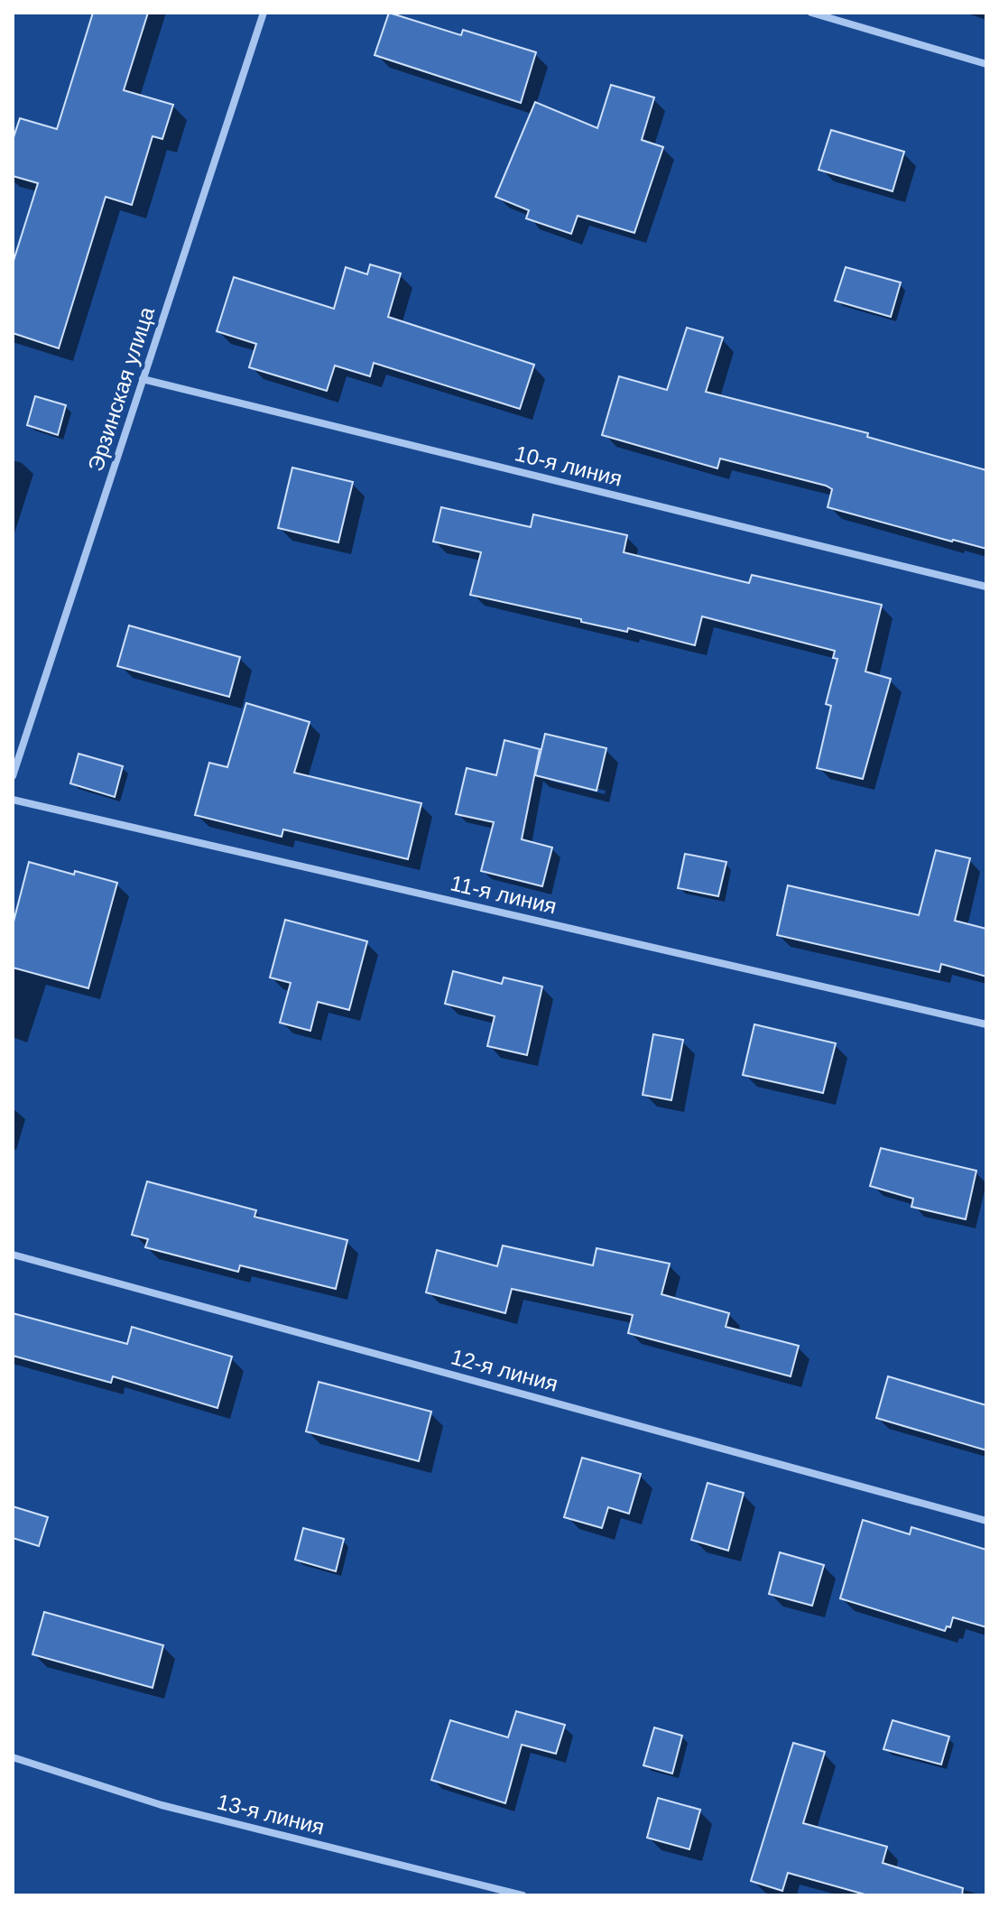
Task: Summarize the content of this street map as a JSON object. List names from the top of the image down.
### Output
{
  "streets": {
    "street": [
      "Эрзинская улица",
      "10-я линия",
      "11-я линия",
      "12-я линия",
      "13-я линия"
    ]
  },
  "crossings": [
    ["Эрзинская улица", "10-я линия"]
  ]
}
